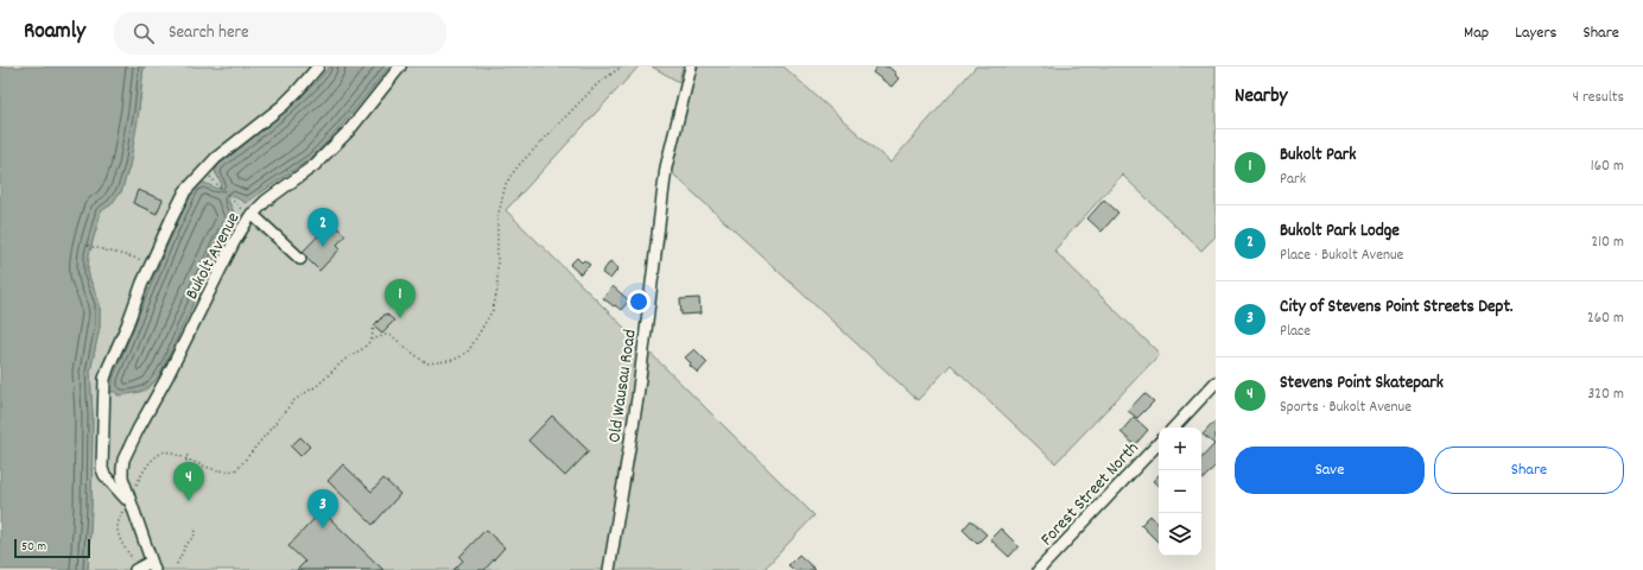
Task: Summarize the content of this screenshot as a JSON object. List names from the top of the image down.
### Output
{
  "streets": {
    "street": ["Bukolt Avenue", "Old Wausau Road", "Forest Street North"]
  },
  "scale_bar": "50 m",
  "page": {
    "header": "Roamly",
    "search": "Search here",
    "nav": ["Map", "Layers", "Share"],
    "heading": ["Nearby", "4 results"],
    "list": [
      {
        "mark": "1",
        "name": "Bukolt Park",
        "note": "Park",
        "value": "160 m"
      },
      {
        "mark": "2",
        "name": "Bukolt Park Lodge",
        "note": "Place · Bukolt Avenue",
        "value": "210 m"
      },
      {
        "mark": "3",
        "name": "City of Stevens Point Streets Dept.",
        "note": "Place",
        "value": "260 m"
      },
      {
        "mark": "4",
        "name": "Stevens Point Skatepark",
        "note": "Sports · Bukolt Avenue",
        "value": "320 m"
      }
    ],
    "pins": [
      "2",
      "1",
      "4",
      "3"
    ],
    "map_buttons": ["+", "−"],
    "buttons": ["Save", "Share"],
    "scale": "50 m"
  }
}
